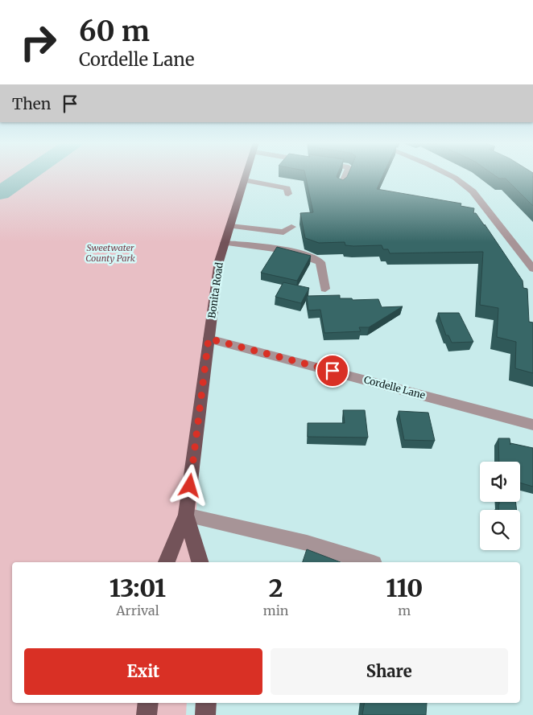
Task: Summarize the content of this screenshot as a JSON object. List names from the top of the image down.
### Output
{
  "streets": {
    "main road": ["Bonita Road"],
    "street": ["Cordelle Lane"]
  },
  "crossings": [
    ["Bonita Road", "Cordelle Lane"]
  ],
  "parks": ["Sweetwater County Park"],
  "page": {
    "turn": ["60 m", "Cordelle Lane"],
    "then": "Then",
    "eta": [
      "13:01",
      "Arrival",
      "2",
      "min",
      "110",
      "m"
    ],
    "buttons": ["Exit", "Share"]
  }
}
